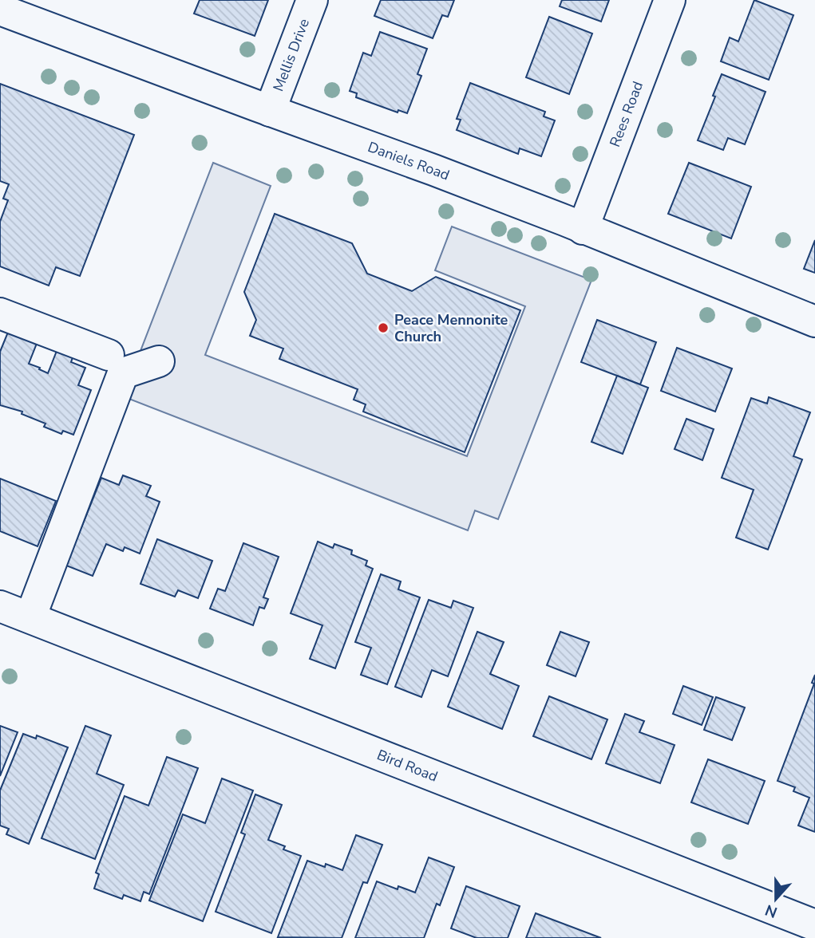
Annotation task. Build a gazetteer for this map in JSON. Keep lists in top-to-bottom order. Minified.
{"streets":{"street":["Mellis Drive","Rees Road","Daniels Road","Bird Road"]},"crossings":[["Mellis Drive","Daniels Road"],["Rees Road","Daniels Road"]],"places":["Peace Mennonite Church"],"north":"bottom"}
